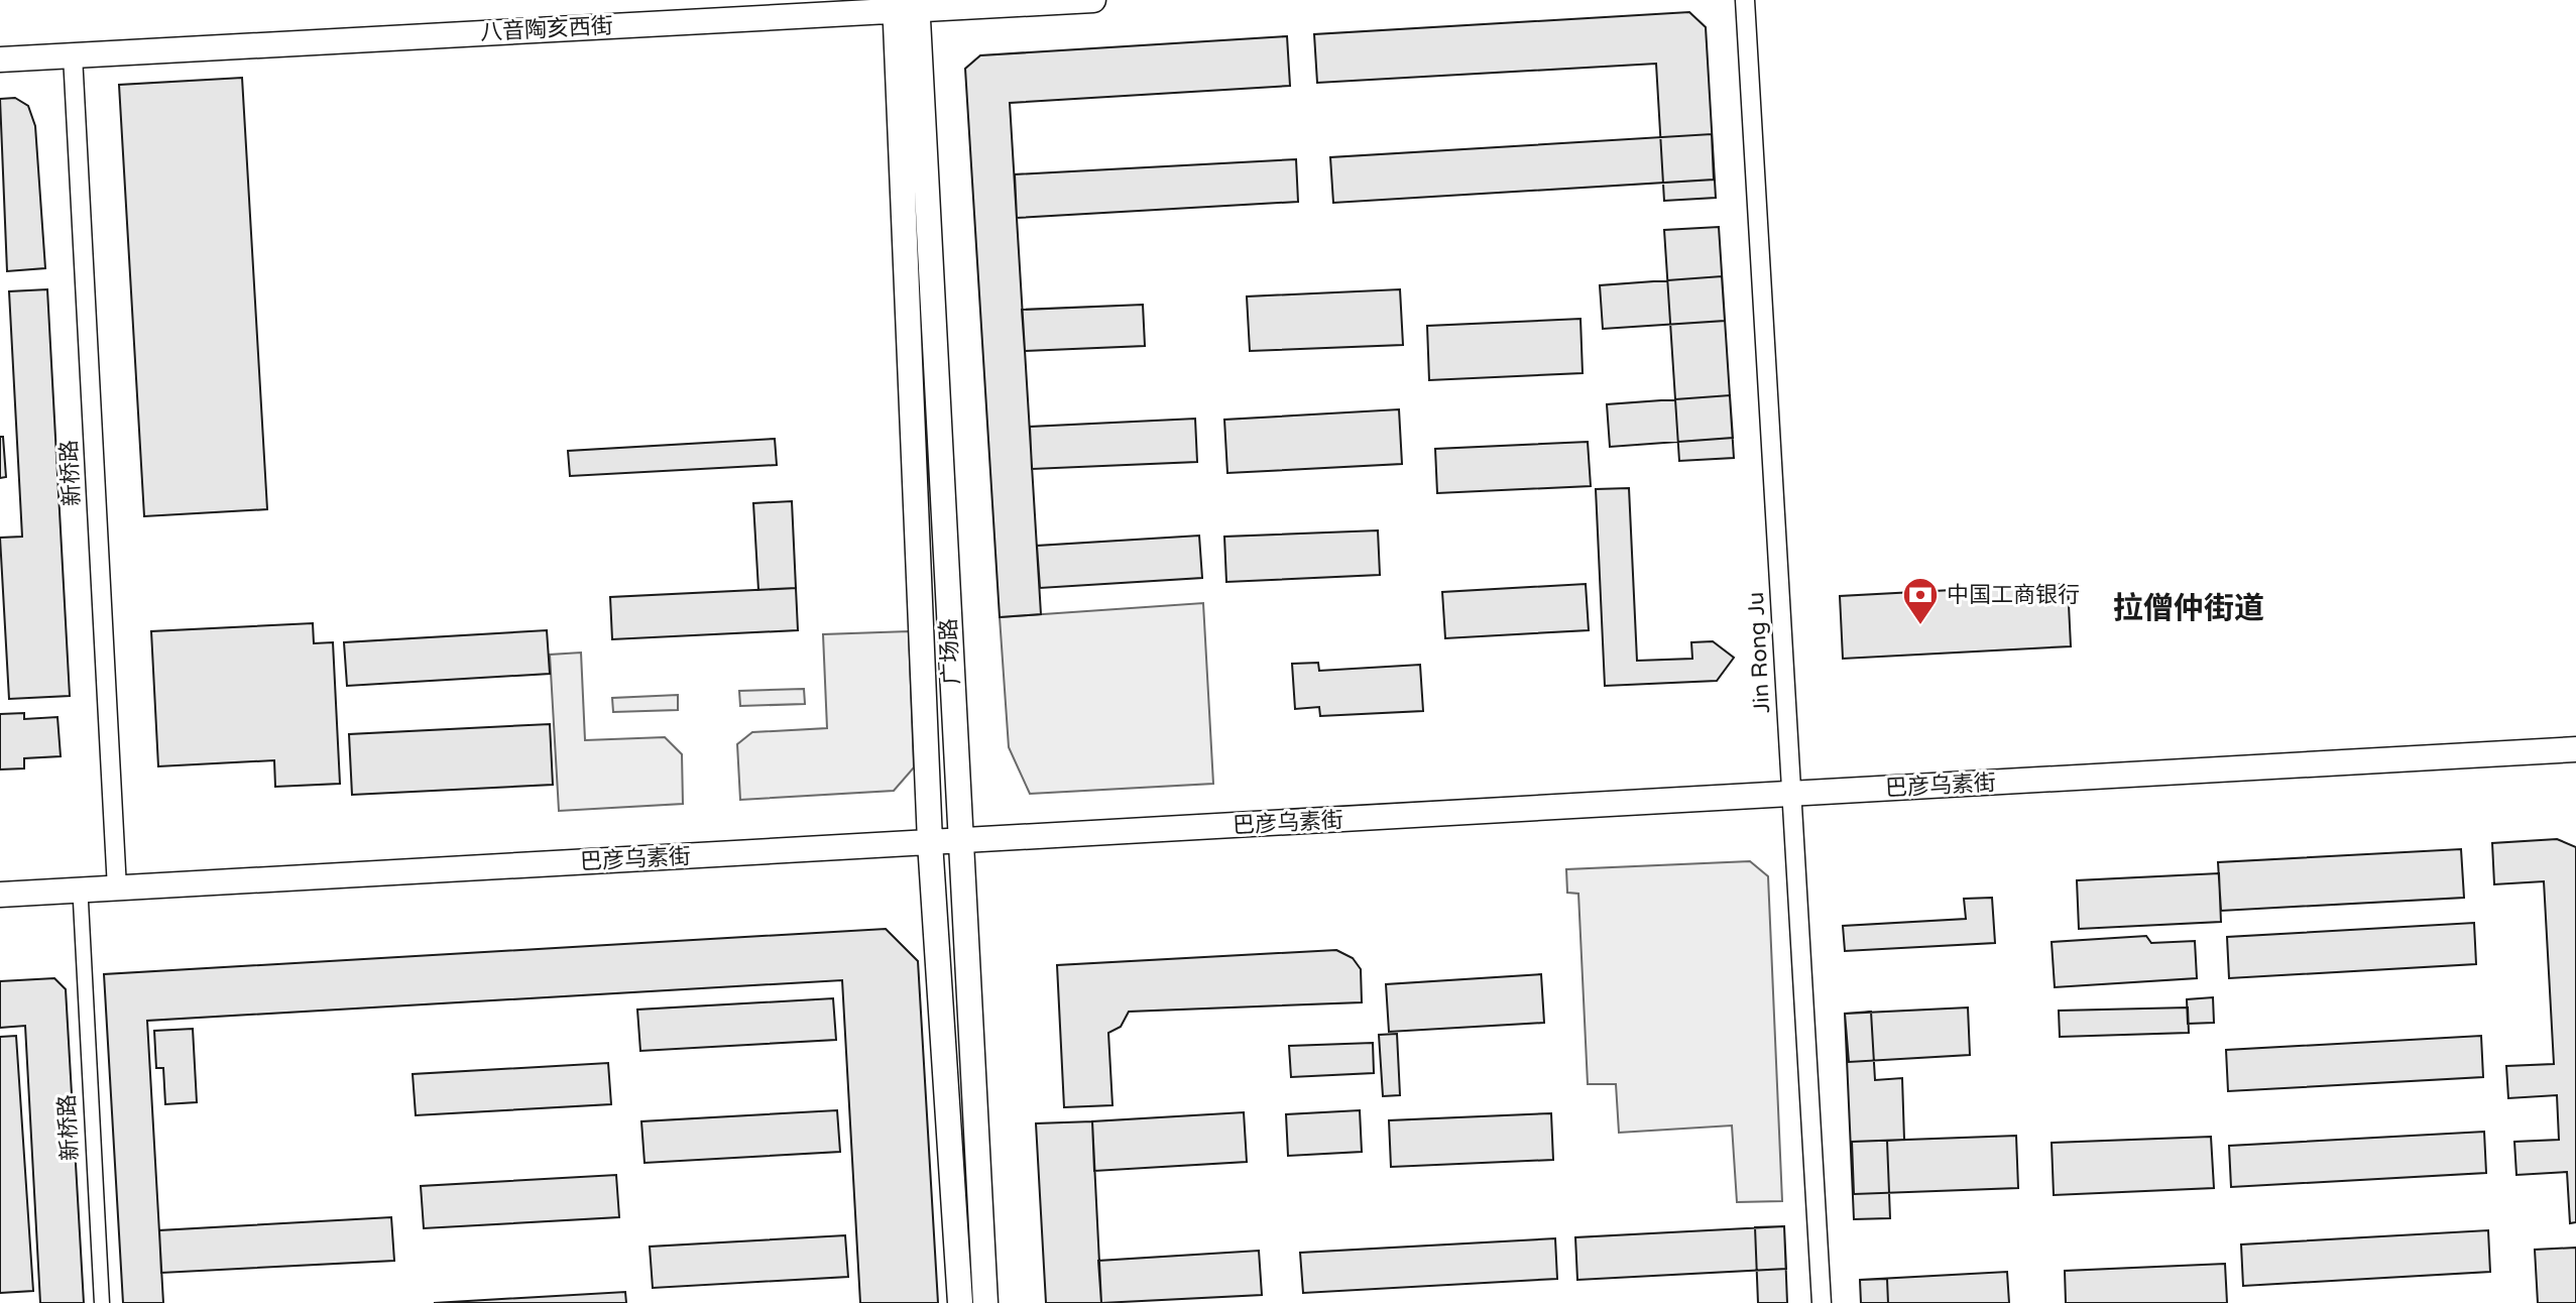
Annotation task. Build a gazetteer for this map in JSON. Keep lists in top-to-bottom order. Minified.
{"streets":{"street":["八音陶亥西街","新桥路","广场路","Jin Rong Ju","巴彦乌素街"]},"crossings":[["八音陶亥西街","新桥路"],["八音陶亥西街","广场路"],["新桥路","巴彦乌素街"],["广场路","巴彦乌素街"],["Jin Rong Ju","巴彦乌素街"]],"districts":["拉僧仲街道"],"places":{"bank":["中国工商银行"]}}
